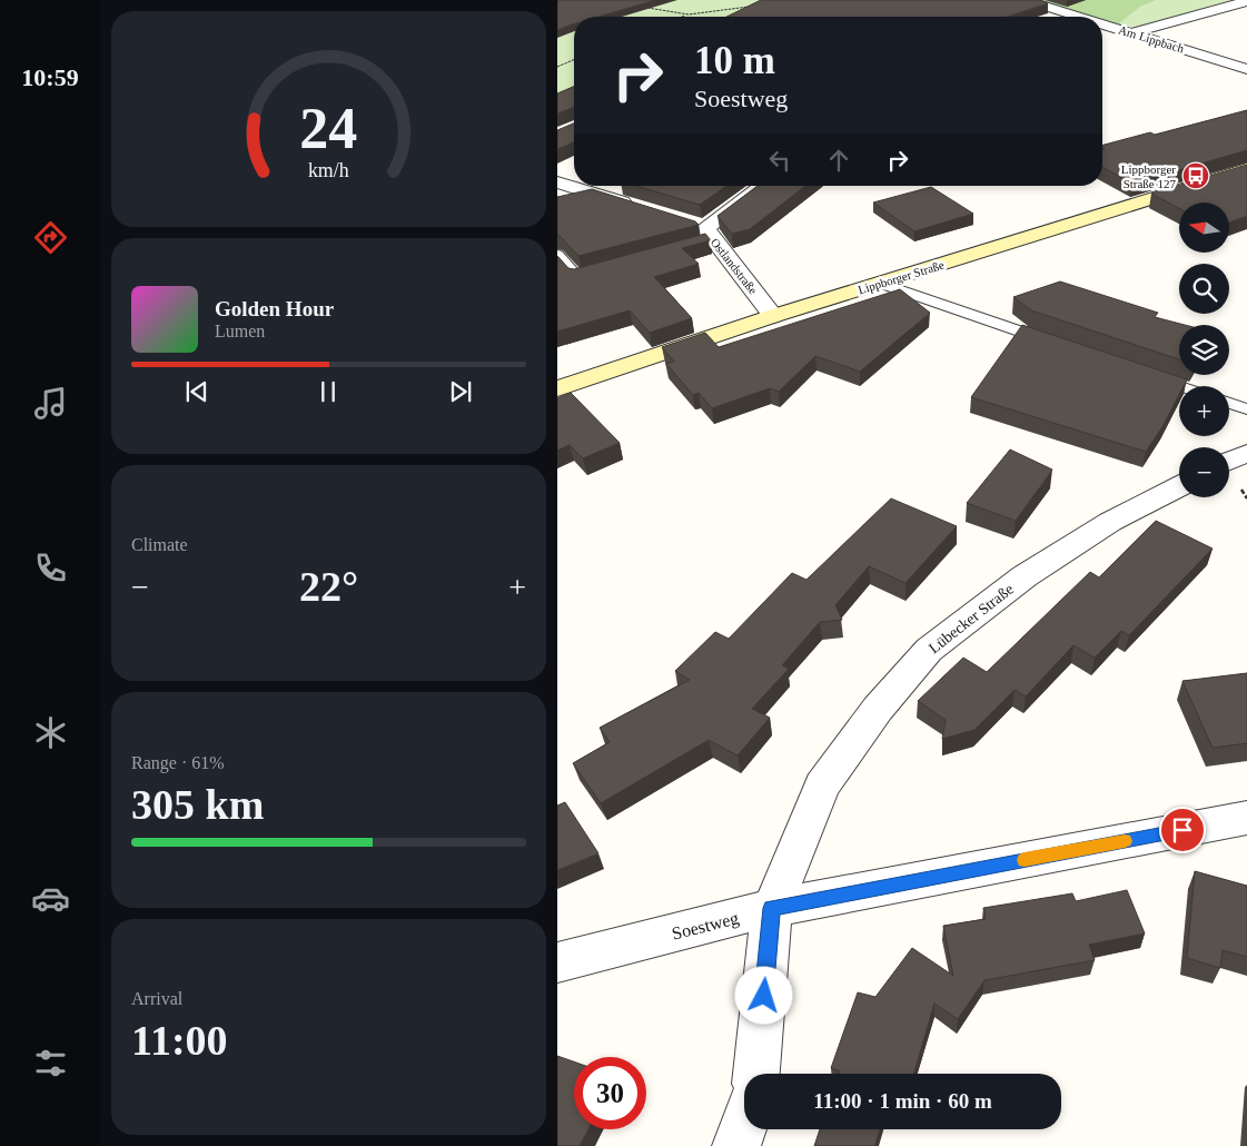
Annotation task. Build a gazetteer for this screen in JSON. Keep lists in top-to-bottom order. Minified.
{"streets":{"main road":["Lippborger Straße"],"street":["Am Lippbach","Ostlandstraße","Lübecker Straße","Soestweg"]},"crossings":[["Ostlandstraße","Lippborger Straße"],["Lübecker Straße","Soestweg"]],"places":{"bus stop":["Lippborger Straße 127"]},"north":"left","page":{"tabs":"10:59","turn":["10 m","Soestweg"],"map_buttons":["+","−"],"song":["Golden Hour","Lumen"],"tile":["Climate",["Range · 61%","305 km"],["Arrival","11:00"]],"heat":["−","22°","+"],"limit":"30","trip":"11:00 · 1 min · 60 m","gauge":["24","km/h"]}}
